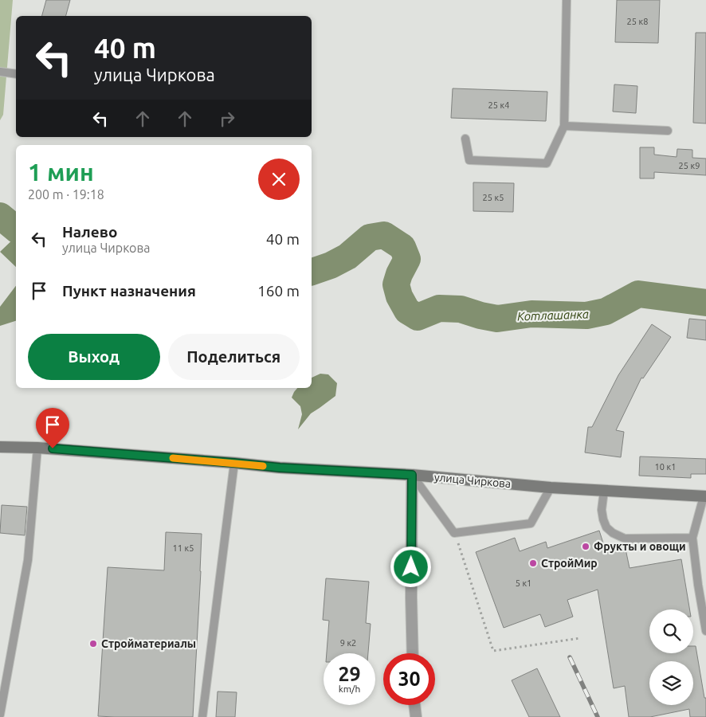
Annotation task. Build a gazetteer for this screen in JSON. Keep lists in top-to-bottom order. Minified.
{"streets":{"main road":["улица Чиркова"]},"water":["Котлашанка"],"places":["Фрукты и овощи","СтройМир","Стройматериалы"],"house_numbers":["25 к8","25 к4","25 к9","25 к5","10 к1","11 к5","5 к1","9 к2"],"page":{"turn":["40 m","улица Чиркова"],"heading":["1 мин","200 m · 19:18"],"list":[{"name":"Налево","note":"улица Чиркова","value":"40 m"},{"name":"Пункт назначения","value":"160 m"}],"buttons":["Выход","Поделиться"],"speed":"29 km/h","limit":"30"}}
